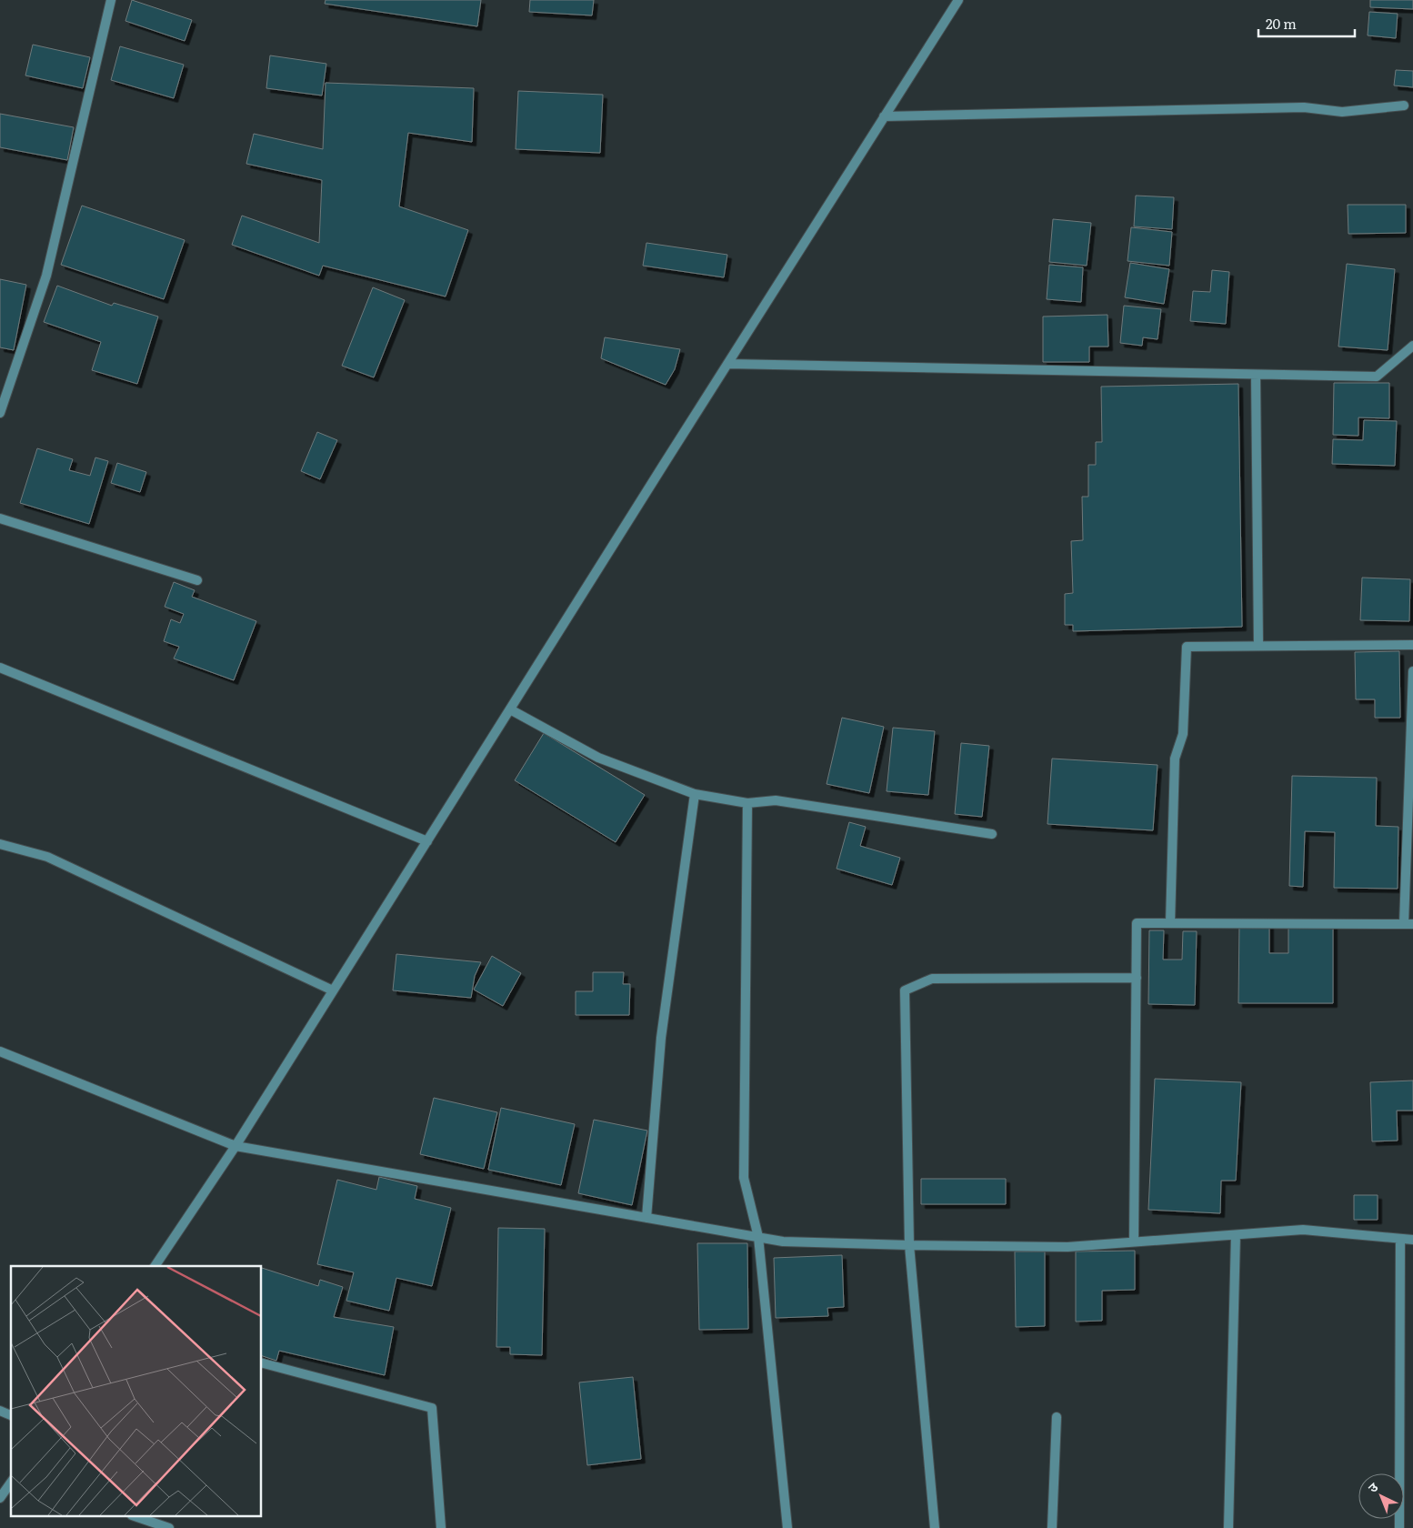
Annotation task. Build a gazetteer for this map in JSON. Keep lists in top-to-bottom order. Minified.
{"scale_bar":"20 m","north":"top left"}
